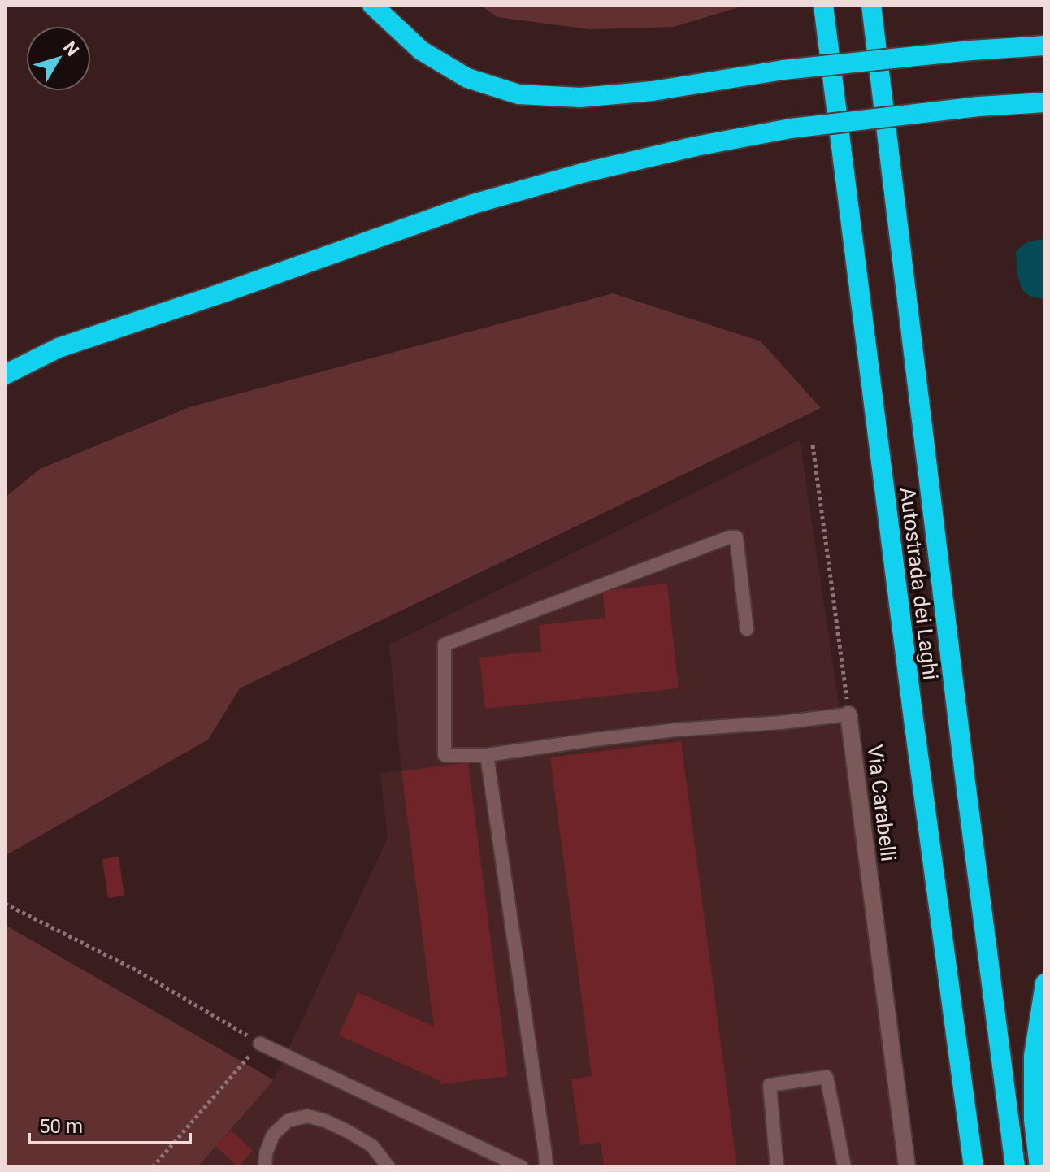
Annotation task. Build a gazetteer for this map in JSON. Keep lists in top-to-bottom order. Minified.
{"streets":{"highway":["Autostrada dei Laghi"],"street":["Via Carabelli"]},"scale_bar":"50 m","north":"top right"}
